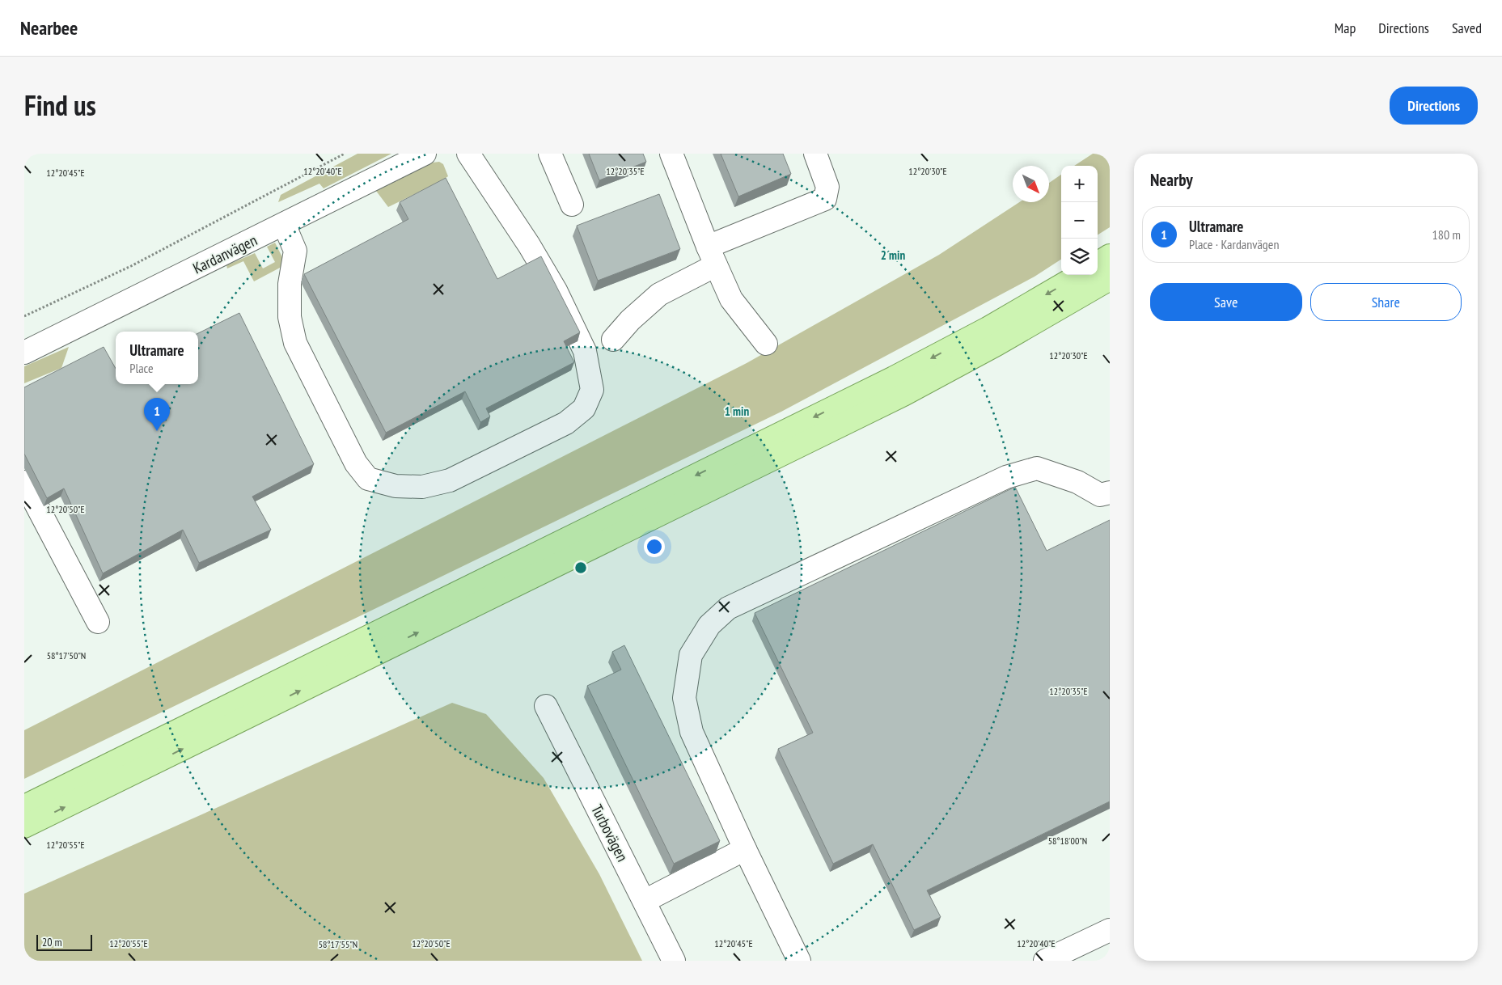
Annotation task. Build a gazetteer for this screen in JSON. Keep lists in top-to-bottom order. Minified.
{"streets":{"street":["Kardanvägen","Turbovägen"]},"scale_bar":"20 m","north":"bottom right","page":{"header":"Nearbee","nav":["Map","Directions","Saved"],"title":"Find us","buttons":["Directions",["Save","Share"]],"heading":"Nearby","map_buttons":["+","−"],"list":[{"mark":"1","name":"Ultramare","note":"Place · Kardanvägen","value":"180 m"}],"popup":["Ultramare","Place"],"pins":"1","scale":"20 m"},"coordinates":["12°20'40\"E","12°20'35\"E","12°20'30\"E","12°20'45\"E","12°20'50\"E","58°17'50\"N","58°18'00\"N","12°20'55\"E","58°17'55\"N"],"rings":["2 min","1 min"]}
